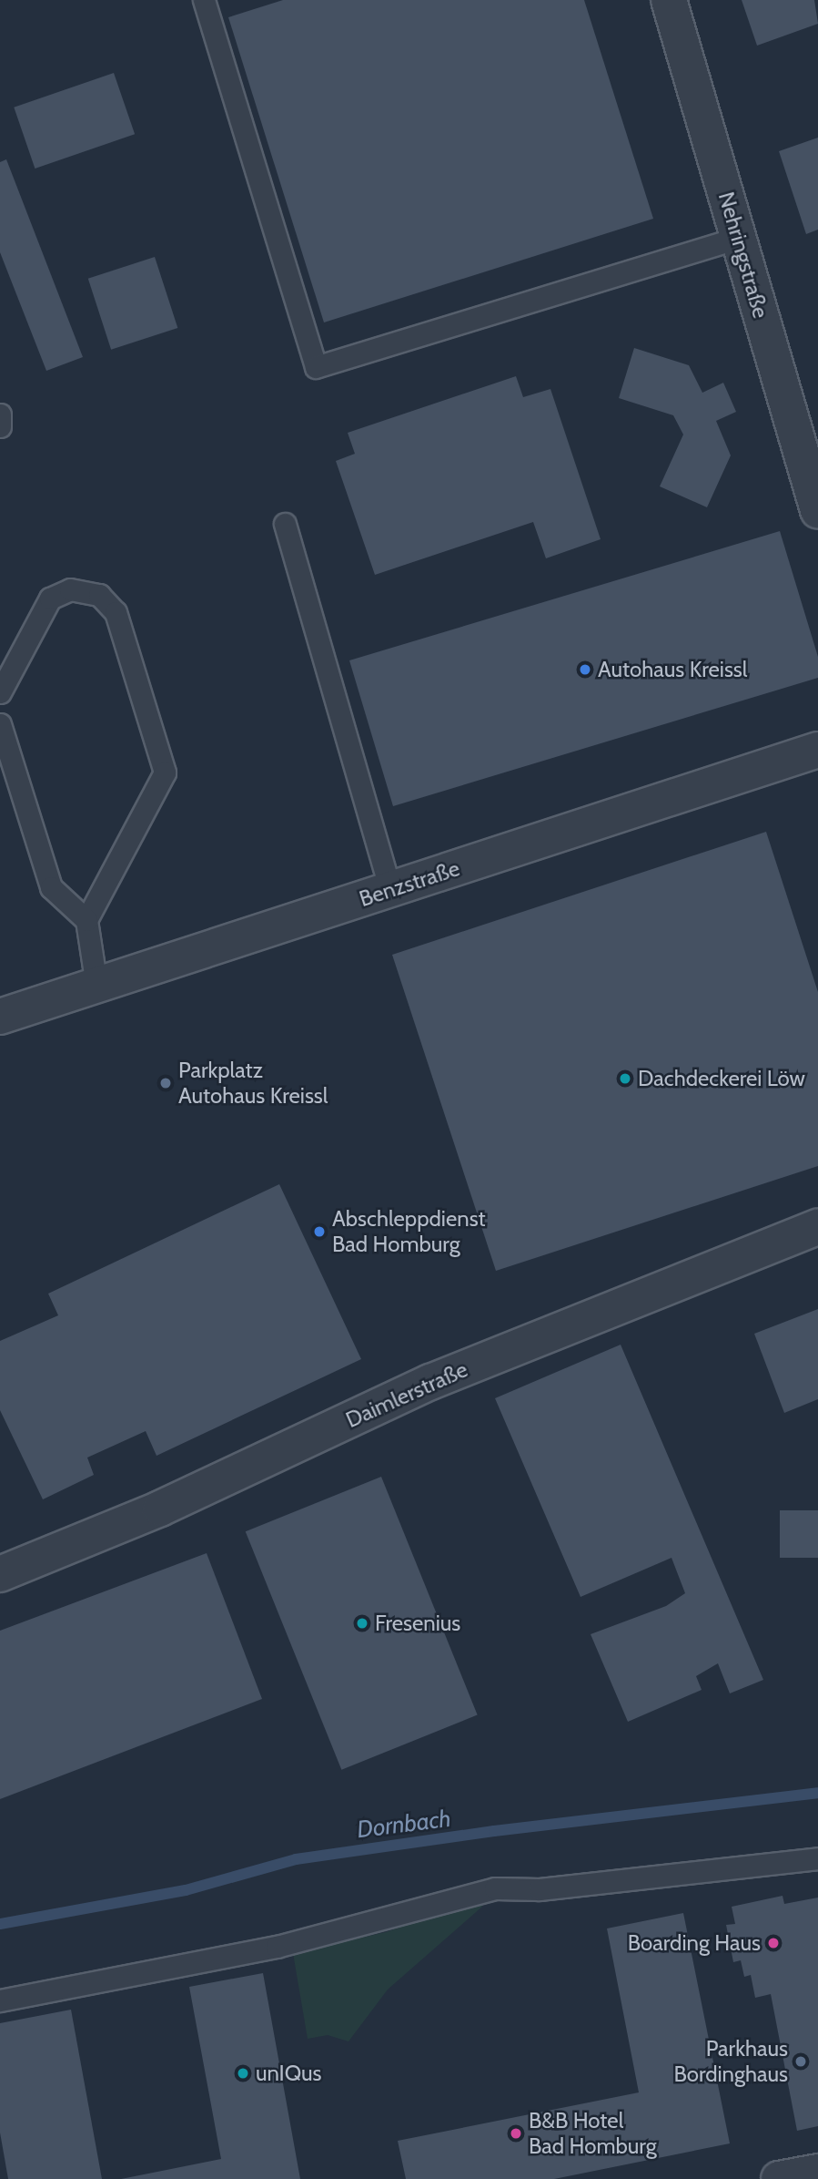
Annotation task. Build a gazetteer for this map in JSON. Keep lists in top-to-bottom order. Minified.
{"streets":{"street":["Nehringstraße","Benzstraße","Daimlerstraße"]},"water":["Dornbach"],"places":["Autohaus Kreissl","Dachdeckerei Löw","Parkplatz Autohaus Kreissl","Abschleppdienst Bad Homburg","Fresenius","Boarding Haus","Parkhaus Bordinghaus","unIQus","B&B Hotel Bad Homburg"]}
